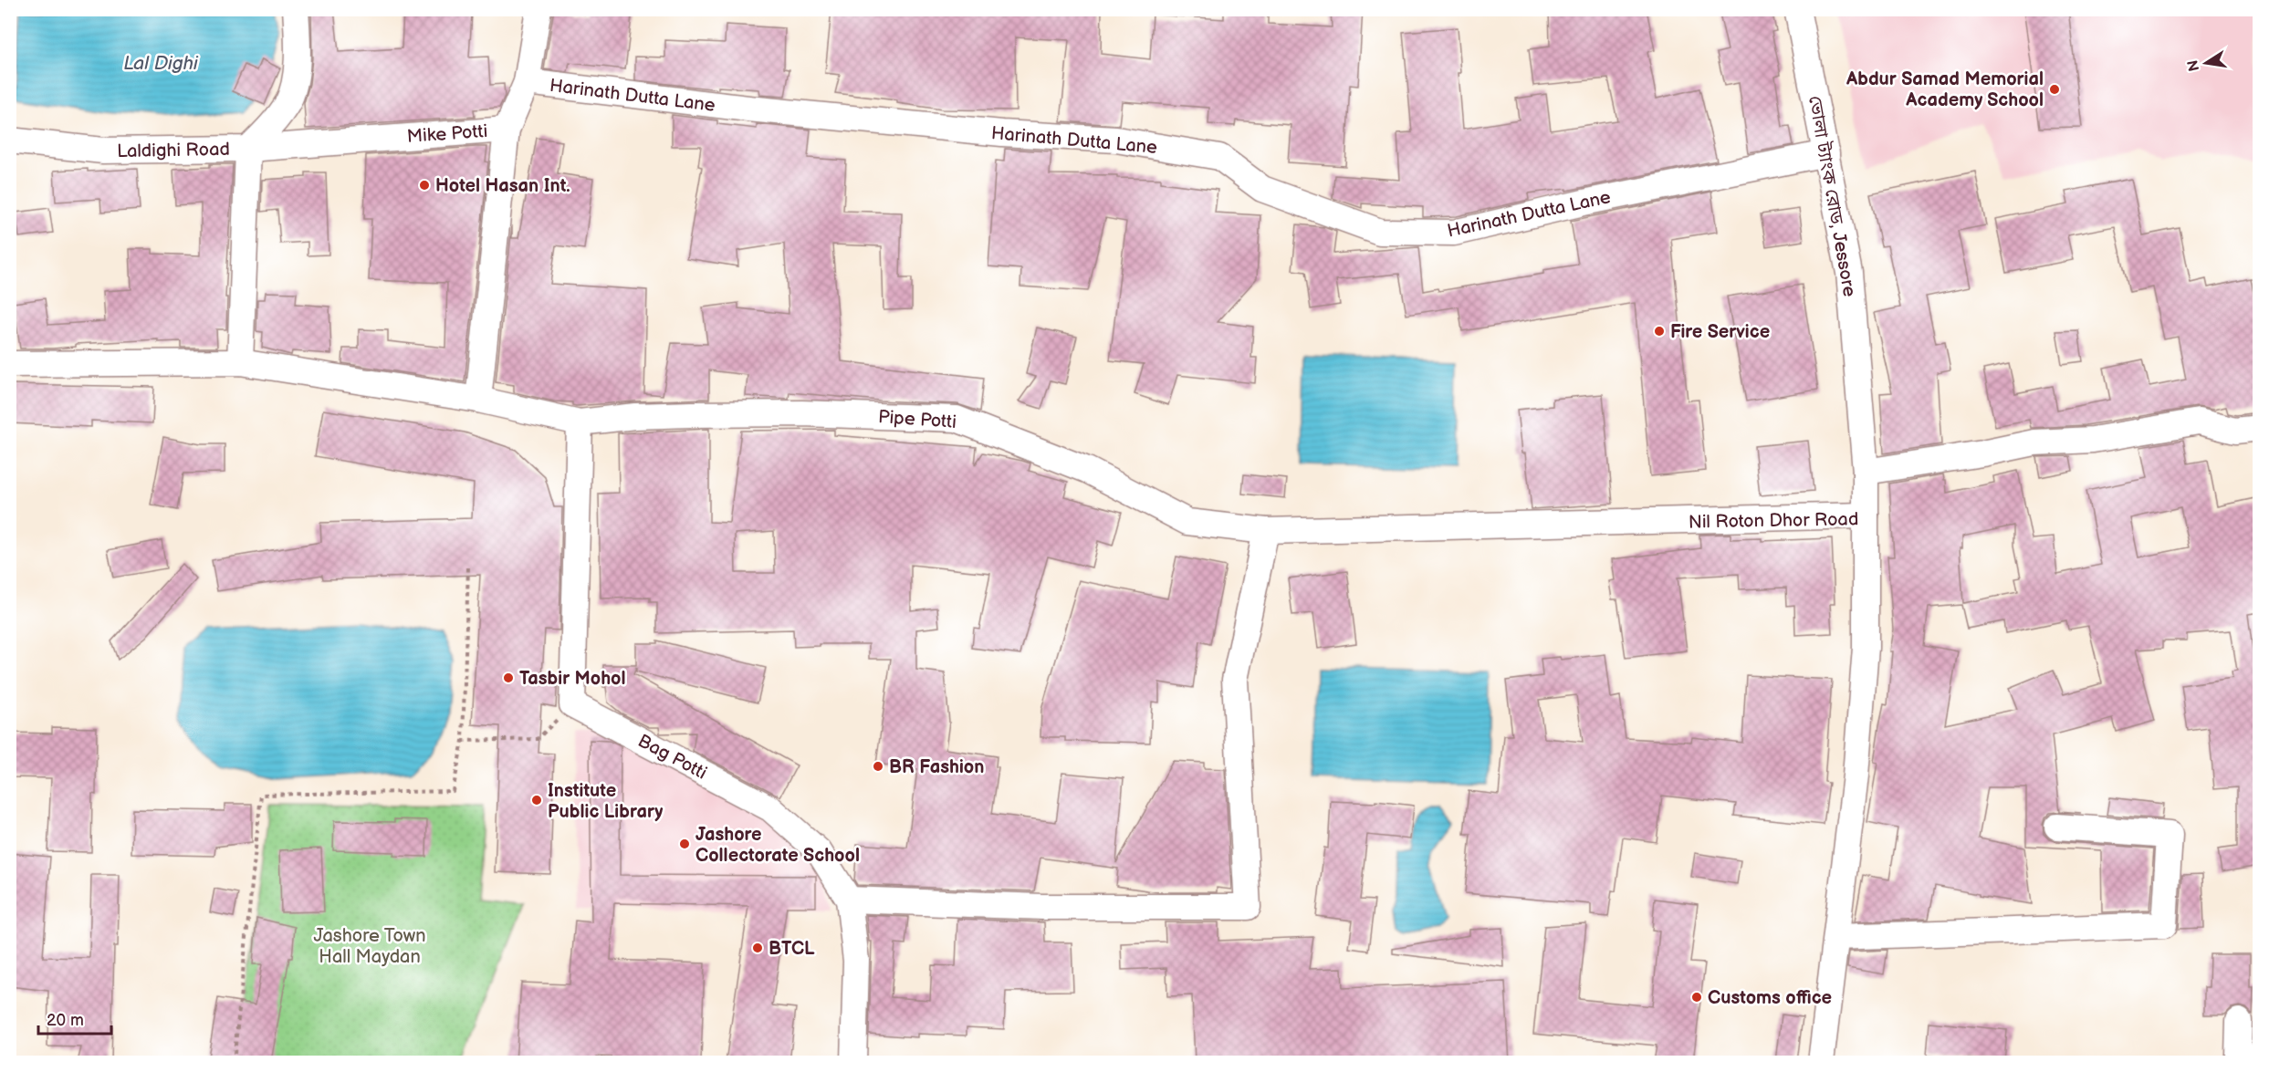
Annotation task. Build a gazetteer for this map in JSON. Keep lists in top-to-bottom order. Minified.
{"streets":{"street":["Harinath Dutta Lane","Mike Potti","Laldighi Road","ভোলা ট্যাংক রোড, Jessore","Pipe Potti","Nil Roton Dhor Road","Bag Potti"]},"crossings":[["Harinath Dutta Lane","ভোলা ট্যাংক রোড, Jessore"],["Mike Potti","Laldighi Road"],["Mike Potti","Pipe Potti"],["ভোলা ট্যাংক রোড, Jessore","Nil Roton Dhor Road"],["Pipe Potti","Nil Roton Dhor Road"]],"water":["Lal Dighi"],"parks":["Jashore Town Hall Maydan"],"places":["Abdur Samad Memorial Academy School","Hotel Hasan Int.","Fire Service","Tasbir Mohol","BR Fashion","Institute Public Library","Jashore Collectorate School","BTCL","Customs office"],"scale_bar":"20 m","north":"left"}
